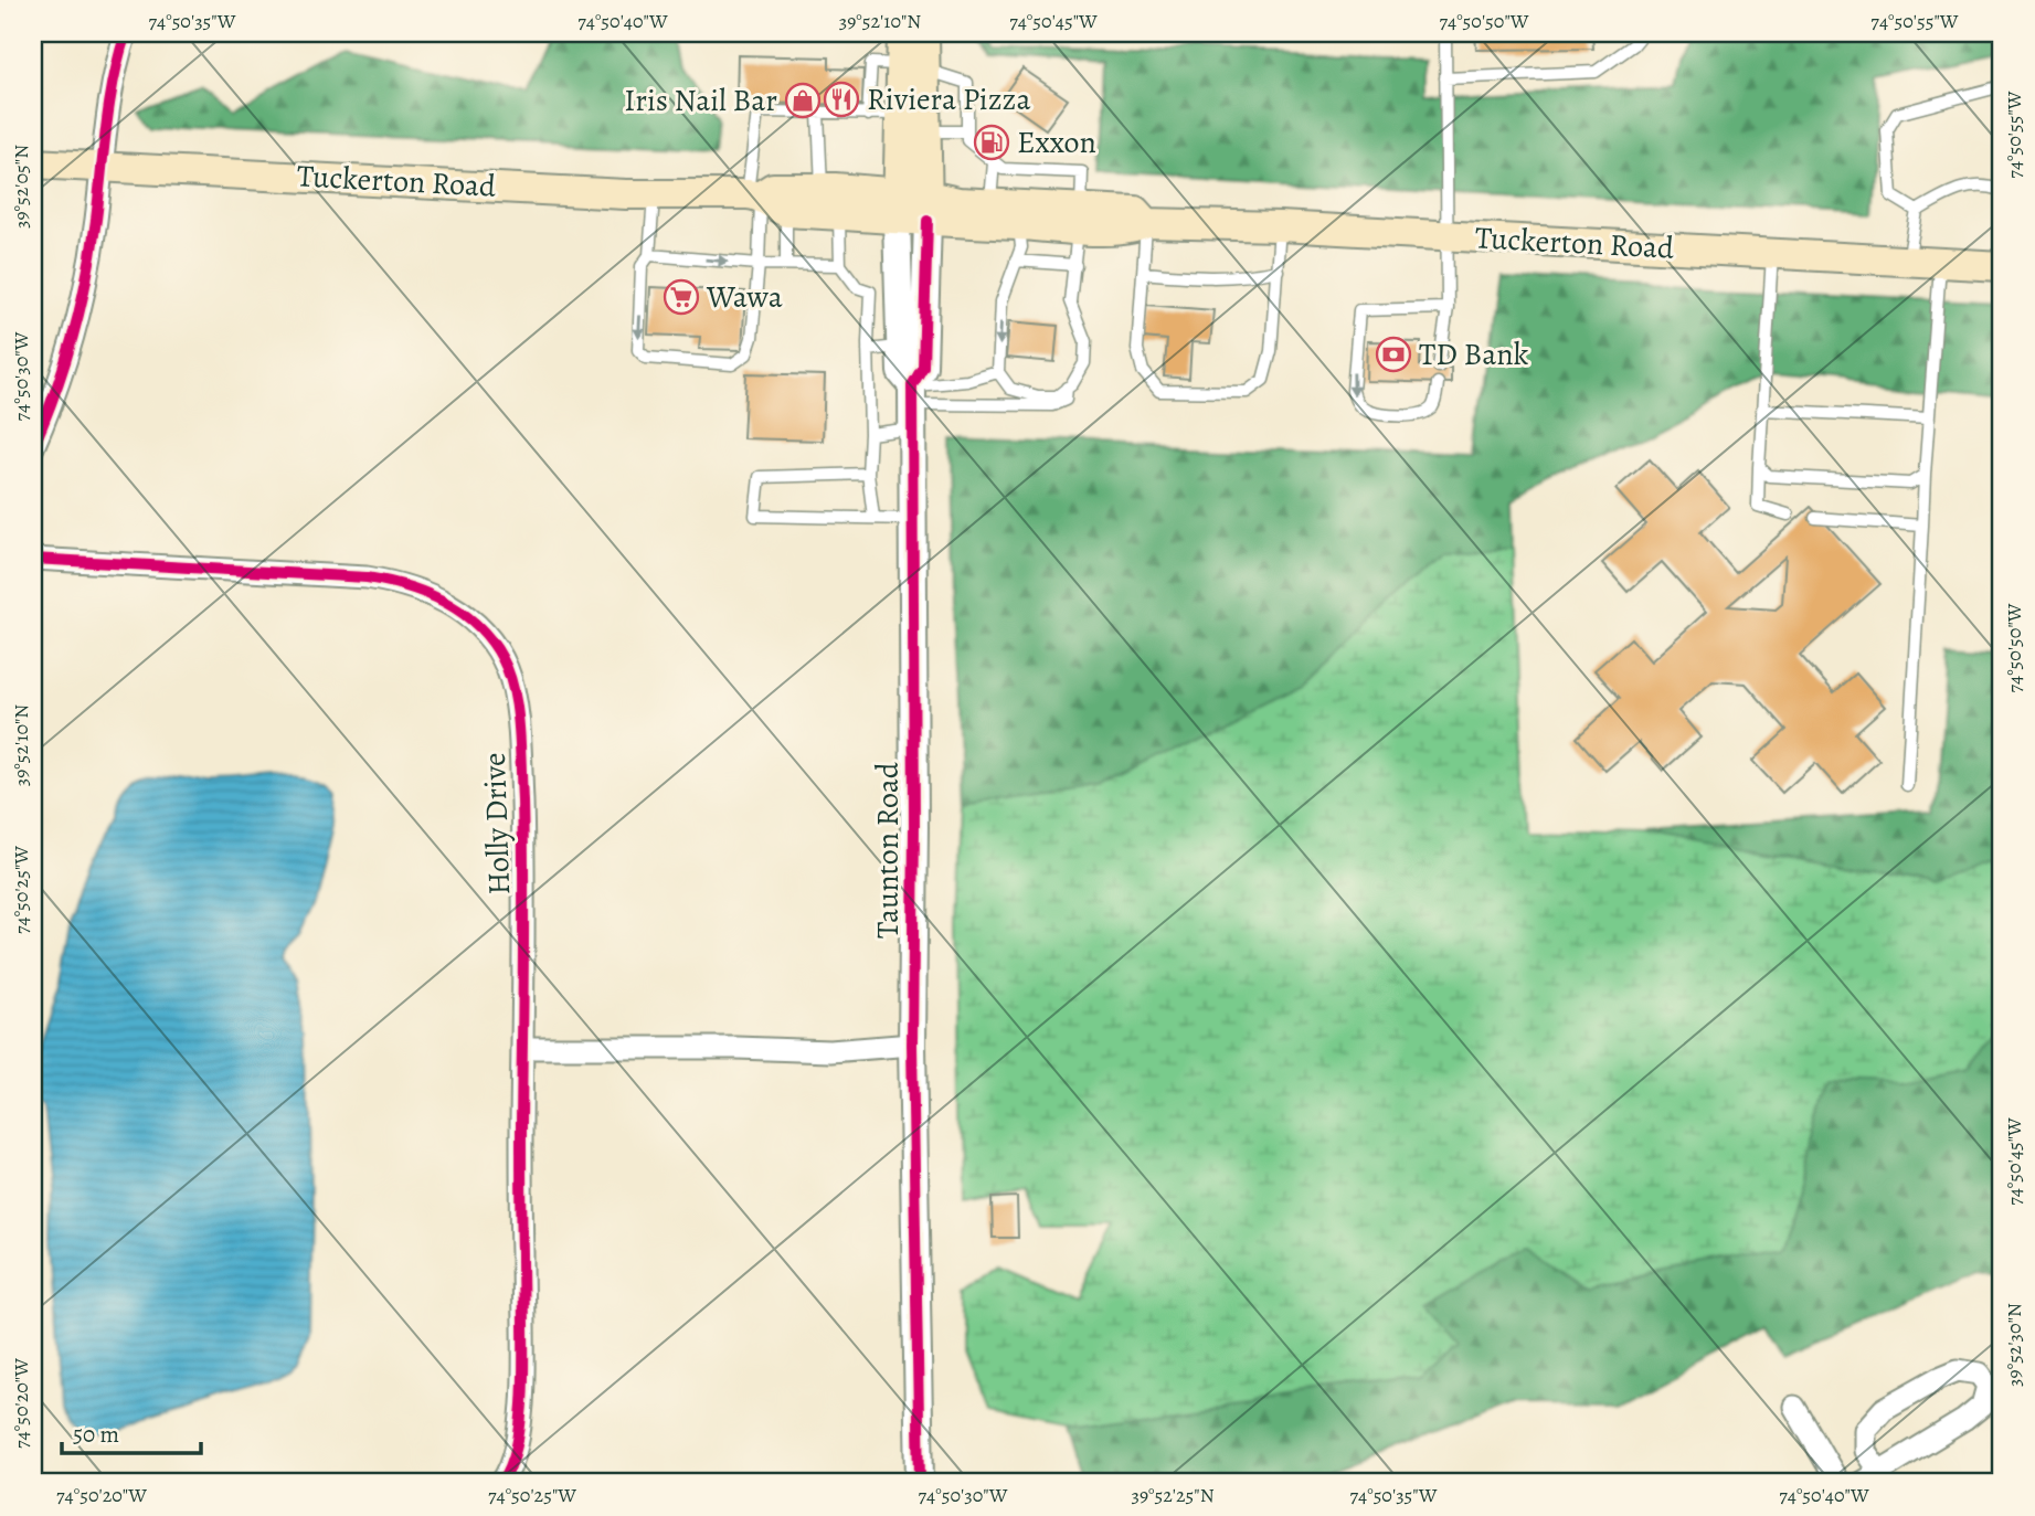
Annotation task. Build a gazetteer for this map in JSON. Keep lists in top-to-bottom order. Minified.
{"streets":{"main road":["Tuckerton Road"],"street":["Holly Drive","Taunton Road"]},"crossings":[["Tuckerton Road","Taunton Road"]],"places":{"restaurant":["Riviera Pizza"],"shop":["Iris Nail Bar"],"fuel station":["Exxon"],"supermarket":["Wawa"],"bank":["TD Bank"]},"scale_bar":"50 m","coordinates":["74°50'35\"W","74°50'40\"W","39°52'10\"N","74°50'45\"W","74°50'50\"W","74°50'55\"W","39°52'05\"N","74°50'30\"W","74°50'25\"W","39°52'30\"N","74°50'20\"W","39°52'25\"N"]}
